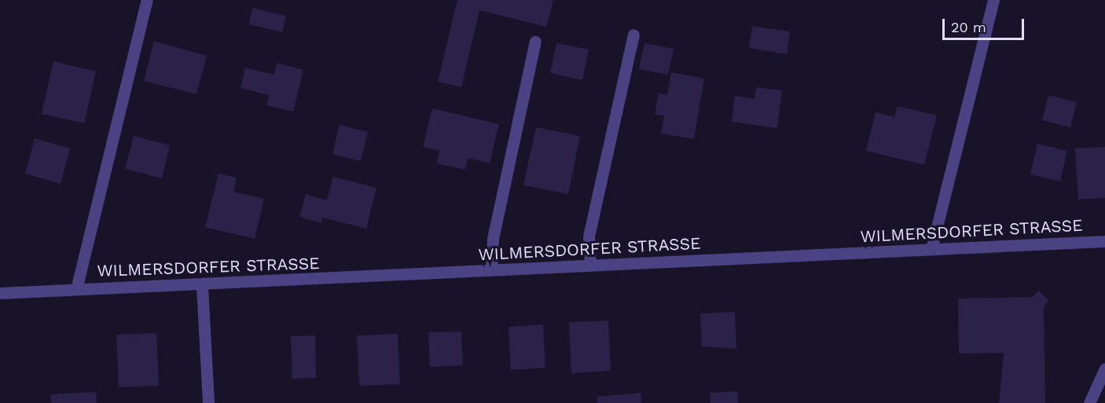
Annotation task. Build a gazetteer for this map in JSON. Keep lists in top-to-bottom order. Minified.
{"streets":{"street":["WILMERSDORFER STRASSE"]},"scale_bar":"20 m"}
